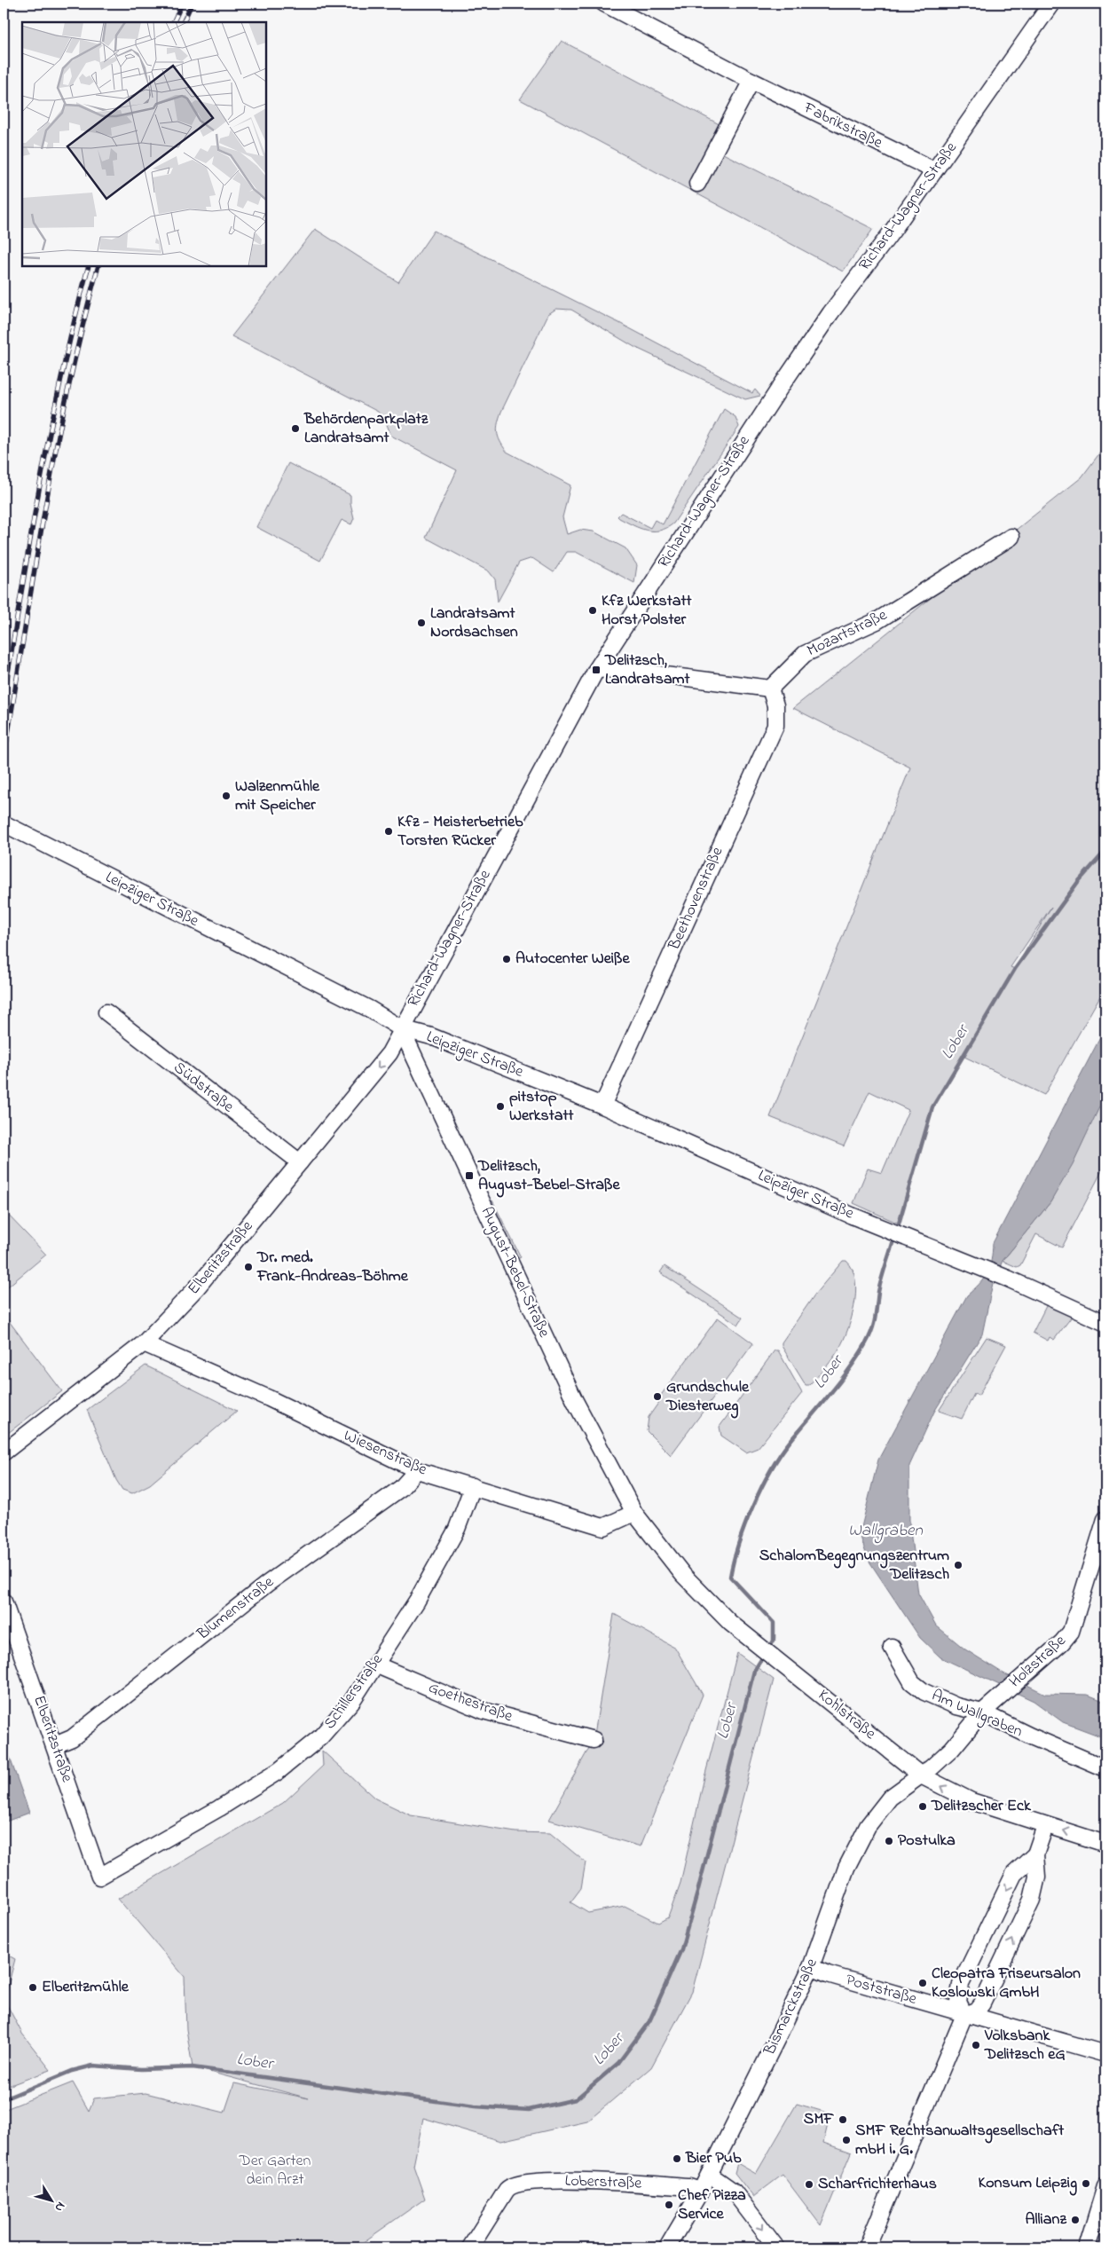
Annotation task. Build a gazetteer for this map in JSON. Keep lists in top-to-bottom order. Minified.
{"streets":{"street":["Fabrikstraße","Richard-Wagner-Straße","Mozartstraße","Beethovenstraße","Leipziger Straße","Südstraße","Elberitzstraße","August-Bebel-Straße","Wiesenstraße","Blumenstraße","Holzstraße","Schillerstraße","Goethestraße","Am Wallgraben","Kohlstraße","Poststraße","Bismarckstraße","Loberstraße"]},"crossings":[["Fabrikstraße","Richard-Wagner-Straße"],["Richard-Wagner-Straße","Leipziger Straße"],["Richard-Wagner-Straße","Elberitzstraße"],["Richard-Wagner-Straße","August-Bebel-Straße"],["Mozartstraße","Beethovenstraße"],["Beethovenstraße","Leipziger Straße"],["Leipziger Straße","Elberitzstraße"],["Leipziger Straße","August-Bebel-Straße"],["Südstraße","Elberitzstraße"],["Elberitzstraße","August-Bebel-Straße"],["Elberitzstraße","Wiesenstraße"],["Elberitzstraße","Blumenstraße"],["Elberitzstraße","Schillerstraße"],["August-Bebel-Straße","Wiesenstraße"],["August-Bebel-Straße","Kohlstraße"],["Wiesenstraße","Blumenstraße"],["Wiesenstraße","Schillerstraße"],["Wiesenstraße","Kohlstraße"],["Holzstraße","Am Wallgraben"],["Holzstraße","Kohlstraße"],["Holzstraße","Bismarckstraße"],["Schillerstraße","Goethestraße"],["Kohlstraße","Bismarckstraße"],["Poststraße","Bismarckstraße"],["Bismarckstraße","Loberstraße"]],"water":["Lober","Wallgraben"],"parks":["Der Garten dein Arzt"],"places":{"other":["Behördenparkplatz Landratsamt","Kfz Werkstatt Horst Polster","Landratsamt Nordsachsen","Walzenmühle mit Speicher","Kfz - Meisterbetrieb Torsten Rücker","Autocenter Weiße","pitstop Werkstatt","Dr. med. Frank-Andreas-Böhme","Grundschule Diesterweg","SchalomBegegnungszentrum Delitzsch","Delitzscher Eck","Postulka","Cleopatra Friseursalon Koslowski GmbH","Elberitzmühle","Volksbank Delitzsch eG","SMF","SMF Rechtsanwaltsgesellschaft mbH i. G.","Bier Pub","Konsum Leipzig","Scharfrichterhaus","Chef Pizza Service","Allianz"],"transit":["Delitzsch, Landratsamt","Delitzsch, August-Bebel-Straße"]},"north":"bottom right"}
